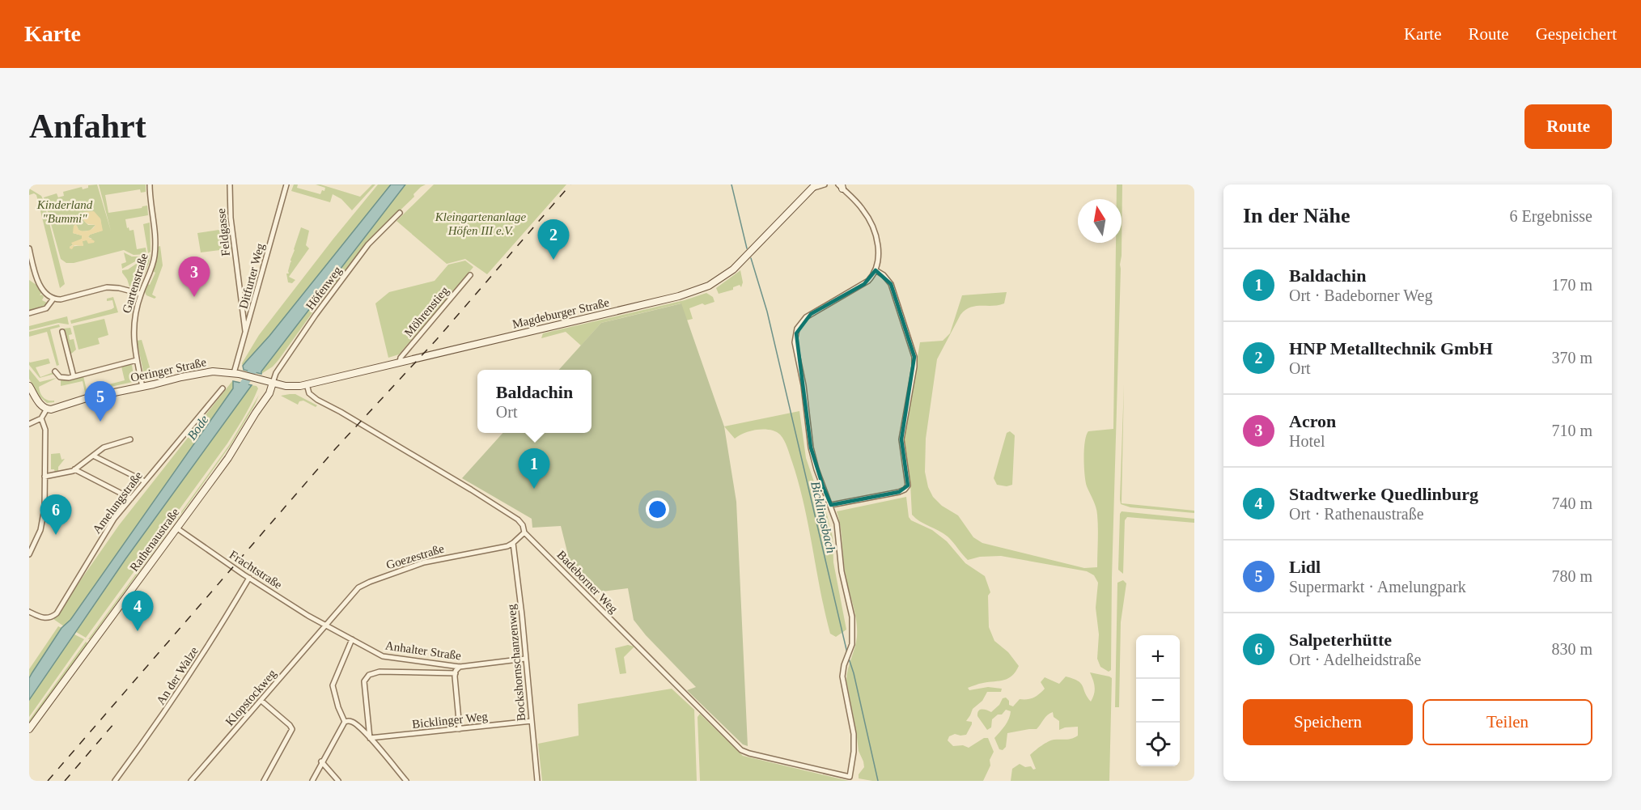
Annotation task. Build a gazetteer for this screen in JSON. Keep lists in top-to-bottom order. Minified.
{"streets":{"main road":["Magdeburger Straße","Oeringer Straße","Rathenaustraße"],"street":["Feldgasse","Ditfurter Weg","Gartenstraße","Höfenweg","Möhrenstieg","Amelungstraße","Goezestraße","Frachtstraße","Badeborner Weg","Anhalter Straße","Bockshornschanzenweg","An der Walze","Klopstockweg","Bicklinger Weg"]},"crossings":[["Feldgasse","Ditfurter Weg"],["Ditfurter Weg","Oeringer Straße"],["Gartenstraße","Oeringer Straße"],["Höfenweg","Magdeburger Straße"],["Höfenweg","Rathenaustraße"],["Möhrenstieg","Magdeburger Straße"],["Magdeburger Straße","Oeringer Straße"],["Magdeburger Straße","Rathenaustraße"],["Magdeburger Straße","Badeborner Weg"],["Rathenaustraße","Frachtstraße"],["Goezestraße","Frachtstraße"],["Goezestraße","Badeborner Weg"],["Goezestraße","Anhalter Straße"],["Goezestraße","Bockshornschanzenweg"],["Goezestraße","Klopstockweg"],["Frachtstraße","Anhalter Straße"],["Frachtstraße","An der Walze"],["Frachtstraße","Klopstockweg"],["Anhalter Straße","Bockshornschanzenweg"],["Anhalter Straße","Klopstockweg"],["Bockshornschanzenweg","Bicklinger Weg"]],"water":["Bode","Bicklingsbach"],"parks":["Kinderland \"Bummi\"","Kleingartenanlage Höfen III e.V."],"north":"top","page":{"header":"Karte","nav":["Karte","Route","Gespeichert"],"buttons":["Route",["Speichern","Teilen"]],"title":"Anfahrt","heading":["In der Nähe","6 Ergebnisse"],"pins":["2","3","5","1","6","4"],"list":[{"mark":"1","name":"Baldachin","note":"Ort · Badeborner Weg","value":"170 m"},{"mark":"2","name":"HNP Metalltechnik GmbH","note":"Ort","value":"370 m"},{"mark":"3","name":"Acron","note":"Hotel","value":"710 m"},{"mark":"4","name":"Stadtwerke Quedlinburg","note":"Ort · Rathenaustraße","value":"740 m"},{"mark":"5","name":"Lidl","note":"Supermarkt · Amelungpark","value":"780 m"},{"mark":"6","name":"Salpeterhütte","note":"Ort · Adelheidstraße","value":"830 m"}],"popup":["Baldachin","Ort"],"map_buttons":["+","−"]}}
